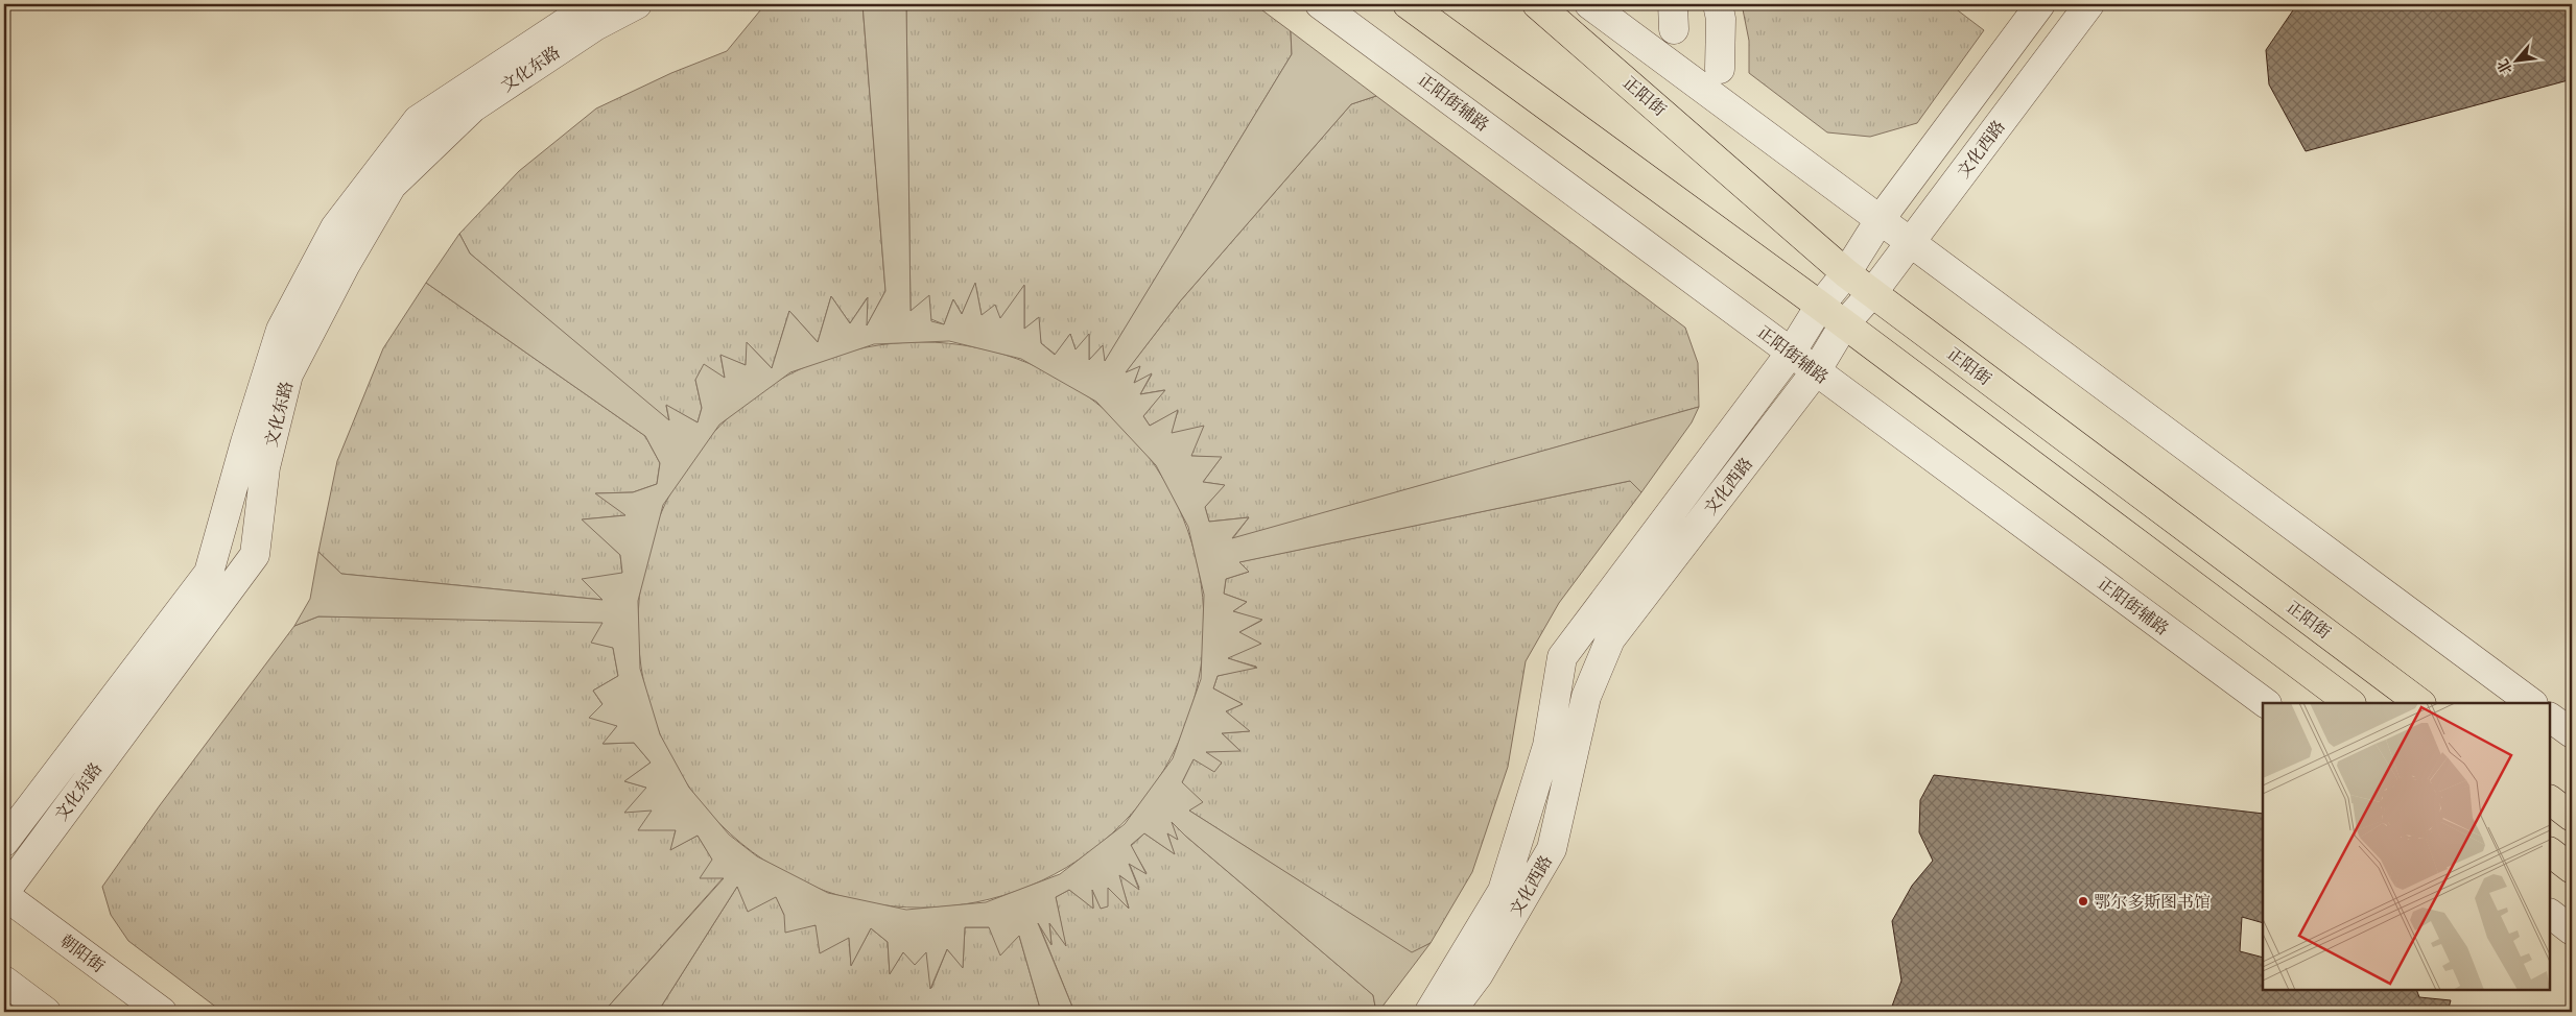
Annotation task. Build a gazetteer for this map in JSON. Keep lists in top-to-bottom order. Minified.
{"streets":{"main road":["正阳街"],"street":["文化东路","正阳街辅路","文化西路","朝阳街"]},"crossings":[["文化东路","朝阳街"],["正阳街","文化西路"],["正阳街辅路","文化西路"]],"places":["鄂尔多斯图书馆"],"north":"bottom left"}
